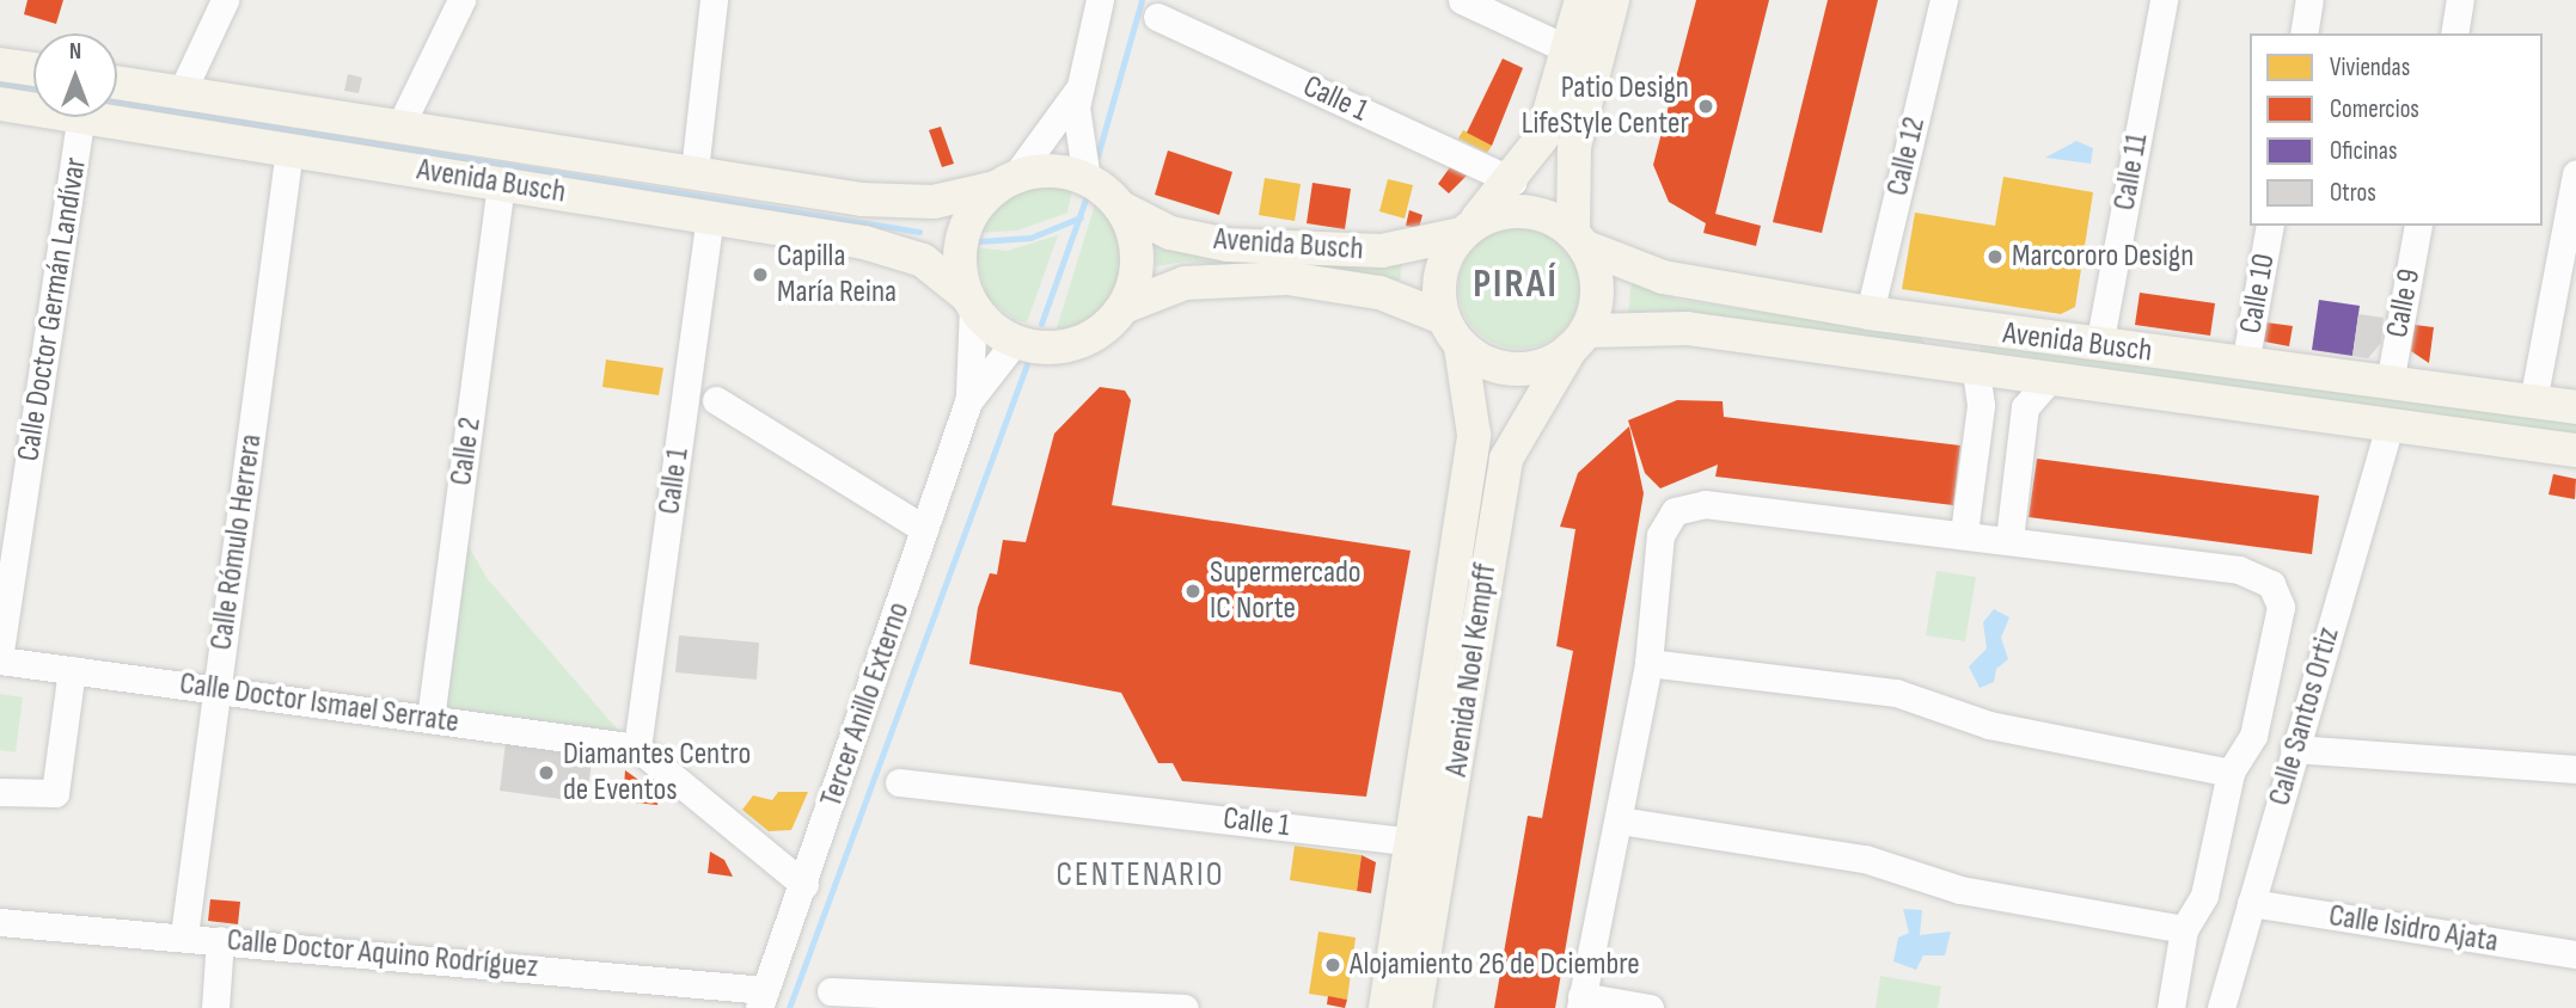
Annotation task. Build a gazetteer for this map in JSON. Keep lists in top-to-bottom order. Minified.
{"streets":{"main road":["Avenida Busch","Avenida Noel Kempff"],"street":["Calle 1","Calle 12","Calle 11","Calle 10","Calle 9","Calle Doctor Germán Landívar","Calle 2","Calle Rómulo Herrera","Calle Doctor Ismael Serrate","Tercer Anillo Externo","Calle Santos Ortiz","Calle Isidro Ajata","Calle Doctor Aquino Rodríguez"]},"crossings":[["Calle 1","Avenida Busch"],["Calle 1","Avenida Noel Kempff"],["Calle 1","Calle Doctor Ismael Serrate"],["Calle 12","Avenida Busch"],["Calle 11","Avenida Busch"],["Avenida Busch","Calle 10"],["Avenida Busch","Calle 9"],["Avenida Busch","Calle Doctor Germán Landívar"],["Avenida Busch","Calle 2"],["Avenida Busch","Calle Rómulo Herrera"],["Avenida Busch","Avenida Noel Kempff"],["Avenida Busch","Tercer Anillo Externo"],["Avenida Busch","Calle Santos Ortiz"],["Calle 2","Calle Doctor Ismael Serrate"],["Calle Rómulo Herrera","Calle Doctor Ismael Serrate"],["Calle Rómulo Herrera","Calle Doctor Aquino Rodríguez"],["Tercer Anillo Externo","Calle Doctor Aquino Rodríguez"],["Calle Santos Ortiz","Calle Isidro Ajata"]],"districts":["PIRAÍ","CENTENARIO"],"places":["Patio Design LifeStyle Center","Marcororo Design","Capilla María Reina","Supermercado IC Norte","Diamantes Centro de Eventos","Alojamiento 26 de Dciembre"],"legend":["Viviendas","Comercios","Oficinas","Otros"],"north":"top"}
